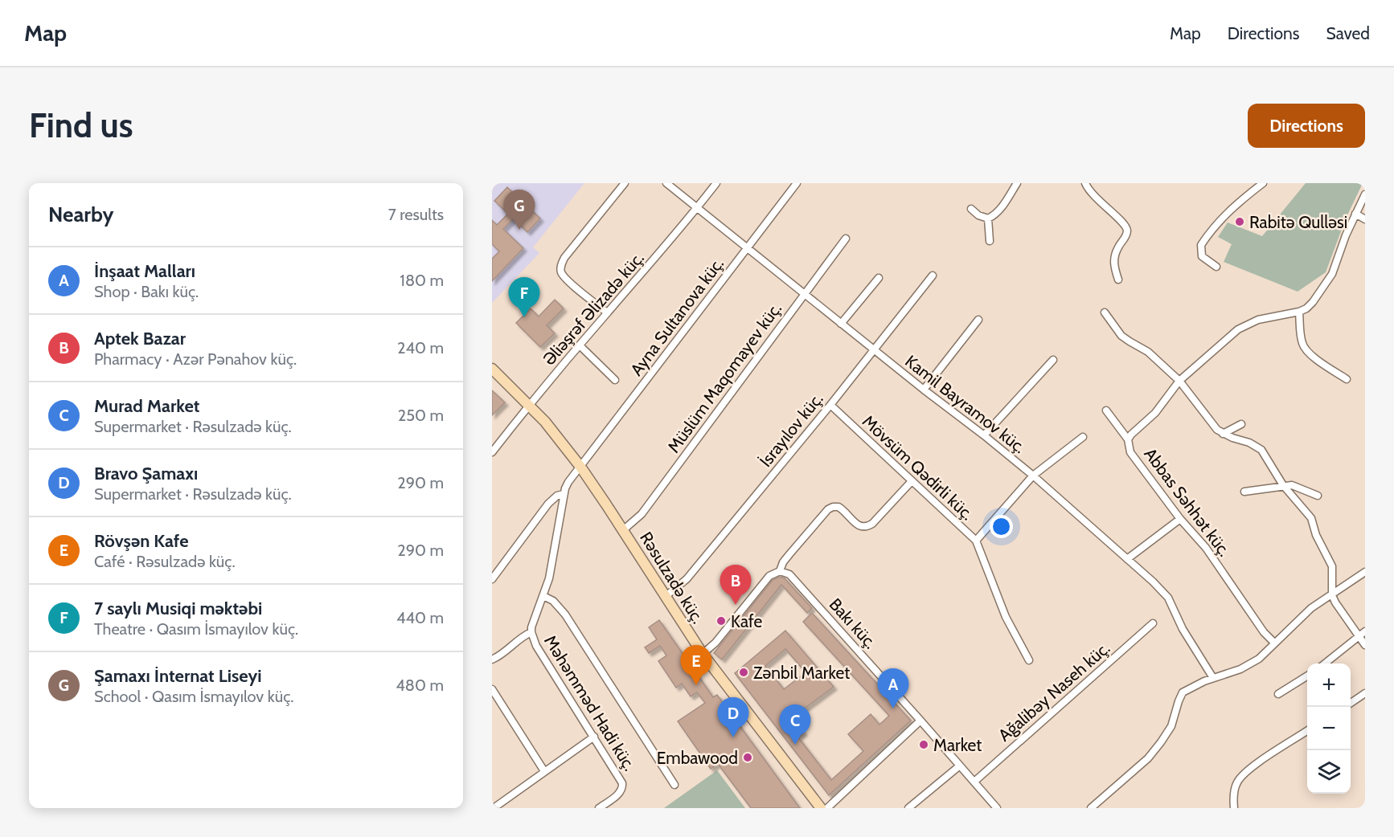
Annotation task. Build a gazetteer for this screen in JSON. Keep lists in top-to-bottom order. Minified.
{"streets":{"street":["Əliəşrəf Əlizadə küç.","Ayna Sultanova küç.","Müslüm Maqomayev küç.","Kamil Bayramov küç.","İsrayılov küç.","Mövsüm Qədirli küç.","Abbas Səhhət küç.","Rəsulzadə küç.","Bakı küç.","Ağalibəy Naseh küç.","Məhəmməd Hadi küç."]},"crossings":[["Əliəşrəf Əlizadə küç.","Kamil Bayramov küç."],["Əliəşrəf Əlizadə küç.","Rəsulzadə küç."],["Ayna Sultanova küç.","Kamil Bayramov küç."],["Ayna Sultanova küç.","Rəsulzadə küç."],["Ayna Sultanova küç.","Məhəmməd Hadi küç."],["Müslüm Maqomayev küç.","Kamil Bayramov küç."],["Müslüm Maqomayev küç.","Rəsulzadə küç."],["Kamil Bayramov küç.","İsrayılov küç."],["İsrayılov küç.","Mövsüm Qədirli küç."],["İsrayılov küç.","Rəsulzadə küç."],["Rəsulzadə küç.","Məhəmməd Hadi küç."],["Bakı küç.","Ağalibəy Naseh küç."]],"places":["Rabitə Qulləsi","Kafe","Zənbil Market","Market","Embawood"],"page":{"header":"Map","nav":["Map","Directions","Saved"],"buttons":"Directions","title":"Find us","heading":["Nearby","7 results"],"pins":["G","F","B","E","A","D","C"],"list":[{"mark":"A","name":"İnşaat Malları","note":"Shop · Bakı küç.","value":"180 m"},{"mark":"B","name":"Aptek Bazar","note":"Pharmacy · Azər Pənahov küç.","value":"240 m"},{"mark":"C","name":"Murad Market","note":"Supermarket · Rəsulzadə küç.","value":"250 m"},{"mark":"D","name":"Bravo Şamaxı","note":"Supermarket · Rəsulzadə küç.","value":"290 m"},{"mark":"E","name":"Rövşən Kafe","note":"Café · Rəsulzadə küç.","value":"290 m"},{"mark":"F","name":"7 saylı Musiqi məktəbi","note":"Theatre · Qasım İsmayılov küç.","value":"440 m"},{"mark":"G","name":"Şamaxı İnternat Liseyi","note":"School · Qasım İsmayılov küç.","value":"480 m"}],"map_buttons":["+","−"]}}
